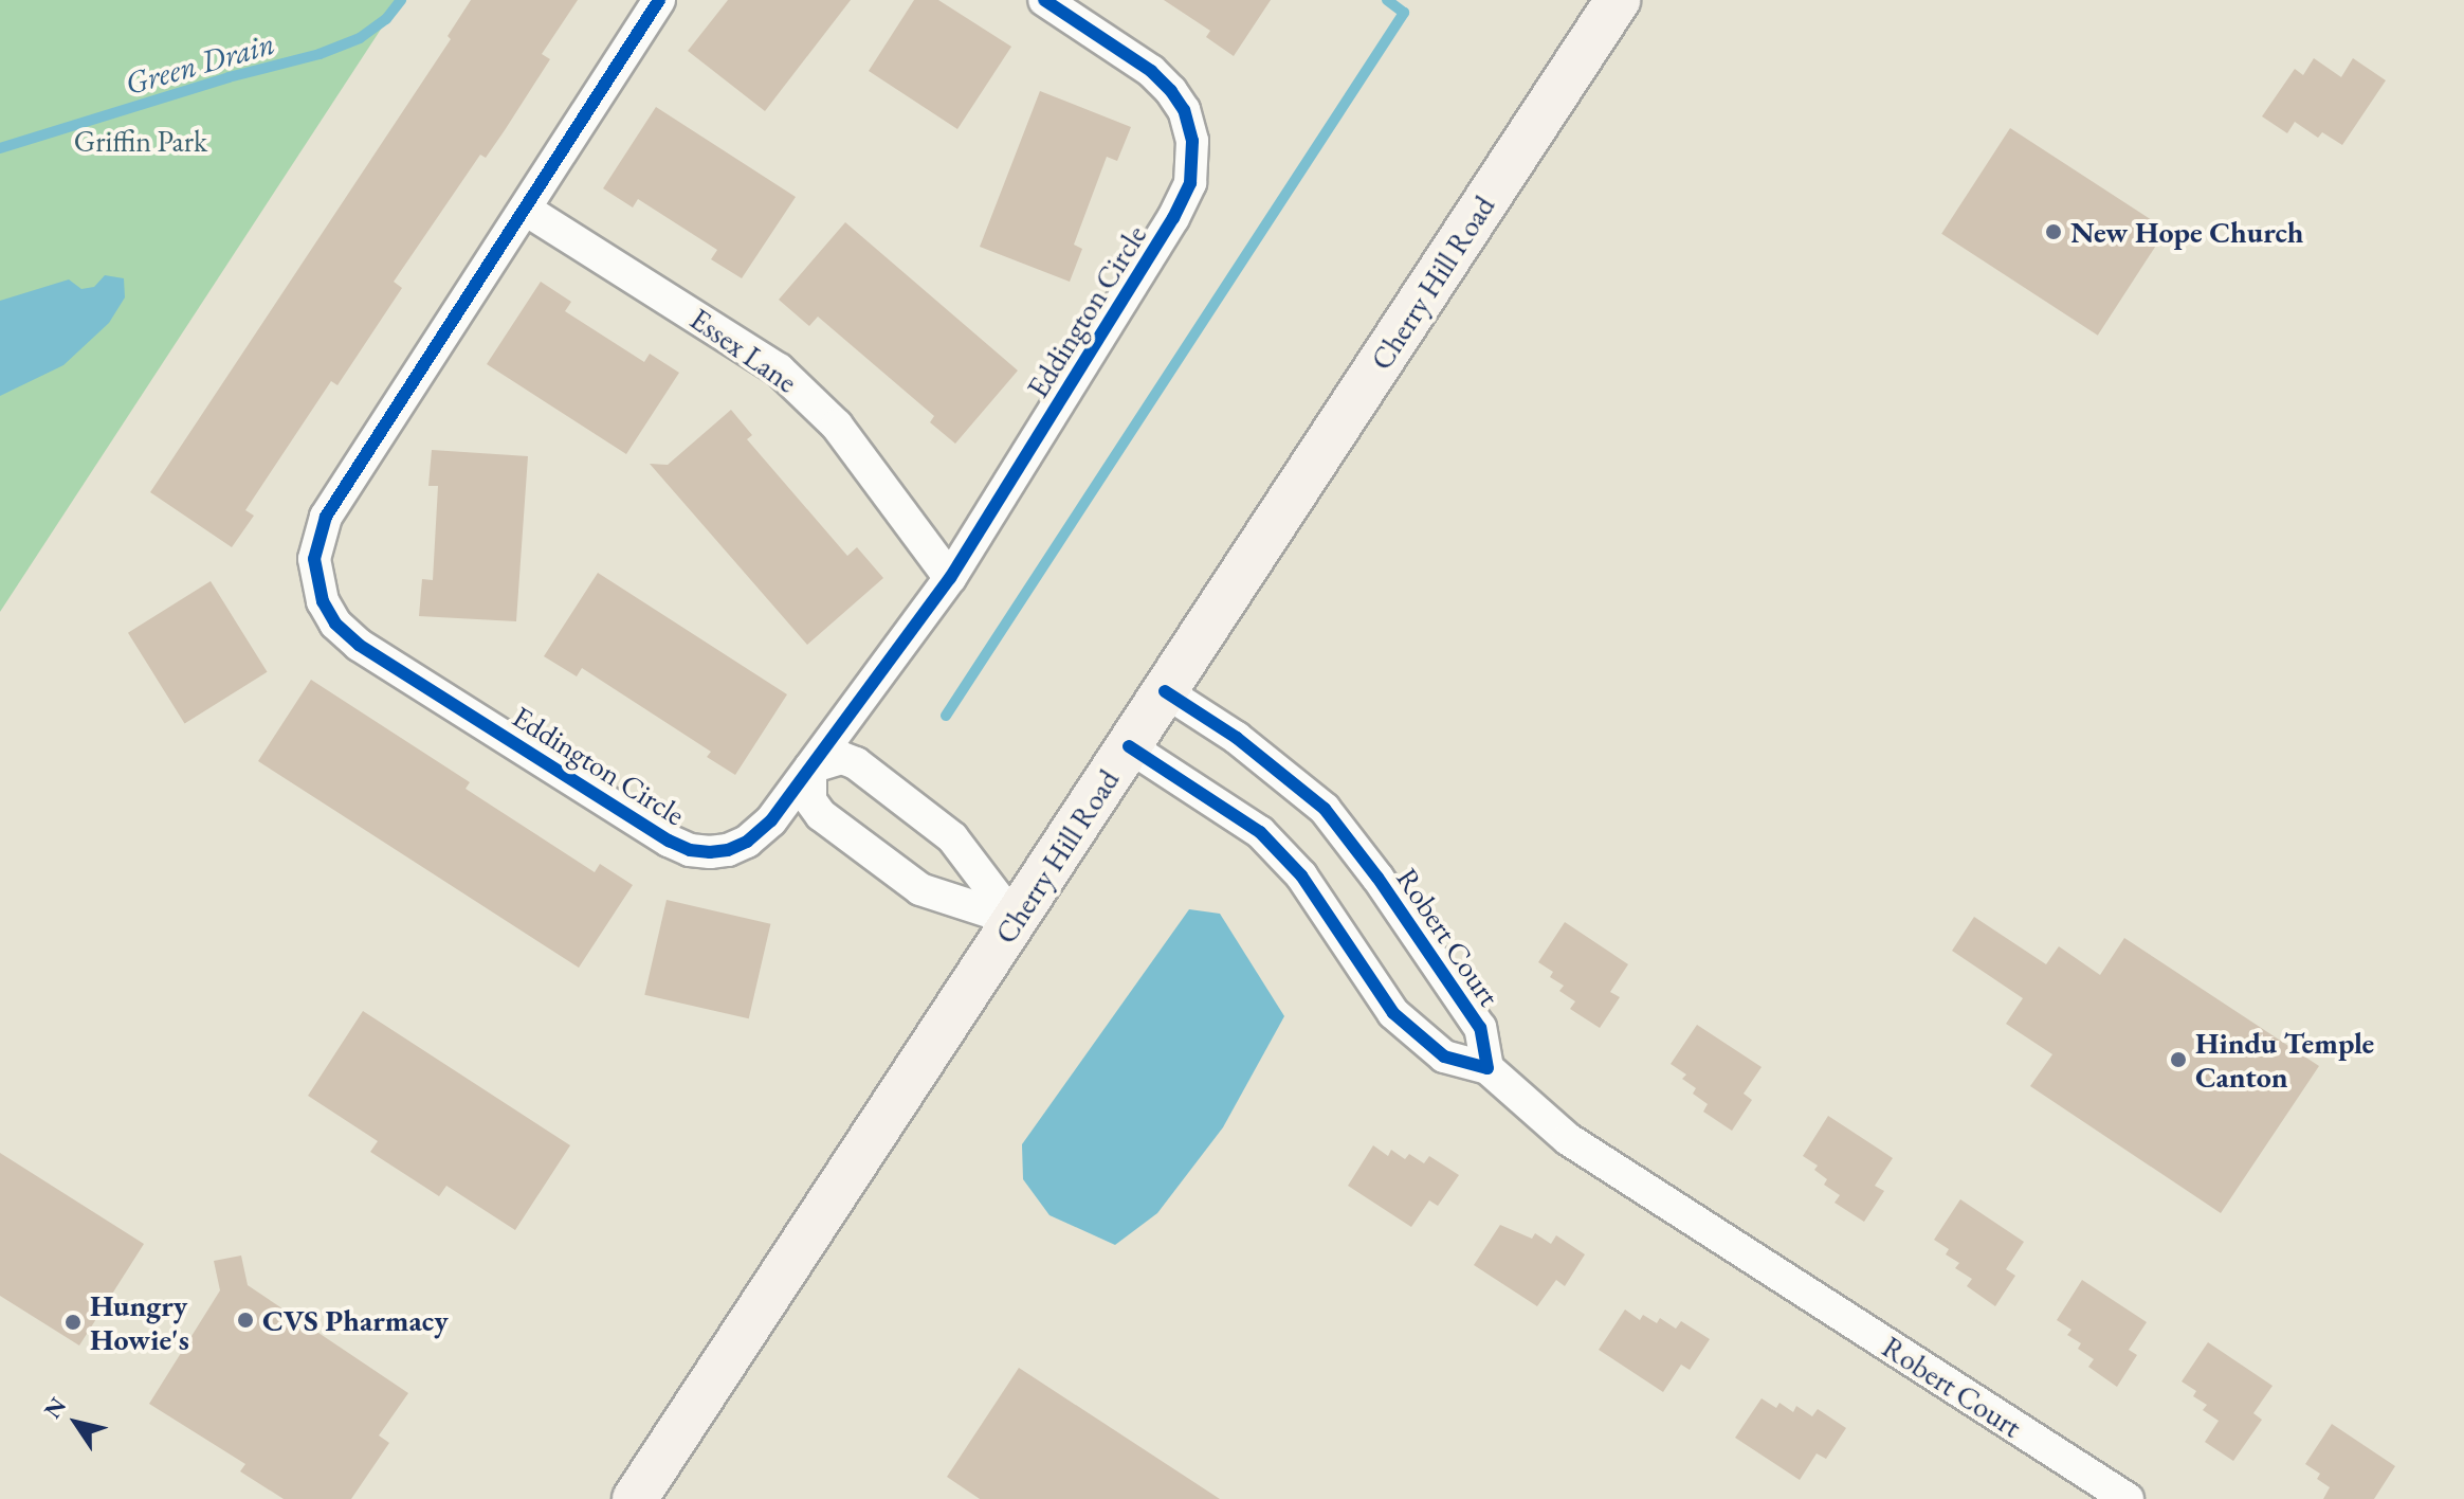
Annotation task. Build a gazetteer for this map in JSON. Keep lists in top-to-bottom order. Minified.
{"streets":{"main road":["Cherry Hill Road"],"street":["Eddington Circle","Essex Lane","Robert Court"]},"crossings":[["Cherry Hill Road","Robert Court"],["Eddington Circle","Essex Lane"]],"water":["Green Drain"],"parks":["Griffin Park"],"places":["New Hope Church","Hindu Temple Canton","CVS Pharmacy","Hungry Howie's"],"north":"top left"}
